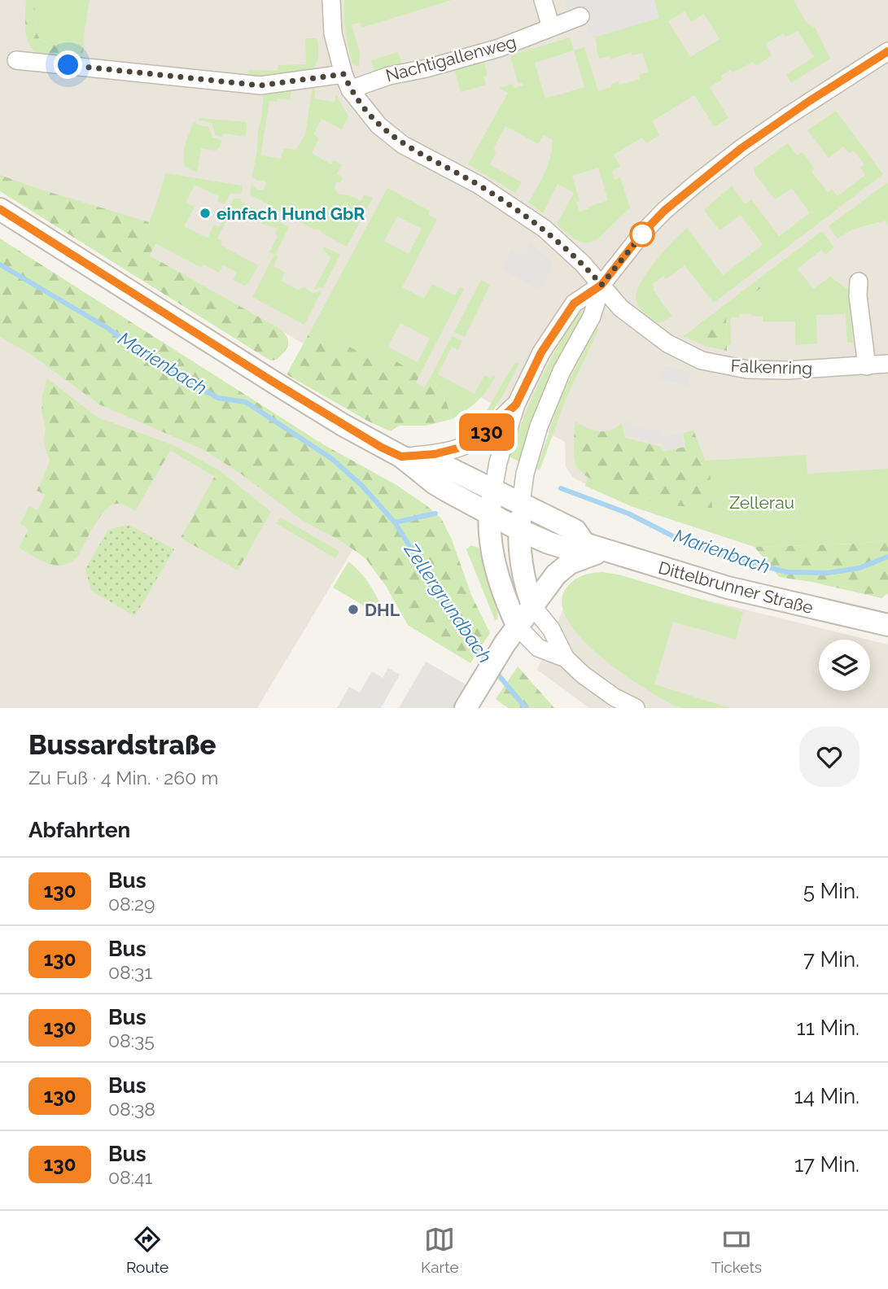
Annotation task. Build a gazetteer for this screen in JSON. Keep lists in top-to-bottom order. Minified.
{"streets":{"street":["Nachtigallenweg","Falkenring","Dittelbrunner Straße"]},"crossings":[["Nachtigallenweg","Falkenring"]],"water":["Marienbach","Zellergrundbach"],"parks":["Zellerau"],"places":["einfach Hund GbR","DHL"],"lines":["bus line 130"],"page":{"on_map":"130","heading":[["Bussardstraße","Zu Fuß · 4 Min. · 260 m"],"Abfahrten"],"list":[{"mark":"130","name":"Bus","note":"08:29","value":"5 Min."},{"mark":"130","name":"Bus","note":"08:31","value":"7 Min."},{"mark":"130","name":"Bus","note":"08:35","value":"11 Min."},{"mark":"130","name":"Bus","note":"08:38","value":"14 Min."},{"mark":"130","name":"Bus","note":"08:41","value":"17 Min."}],"tabs":["Route","Karte","Tickets"]}}
